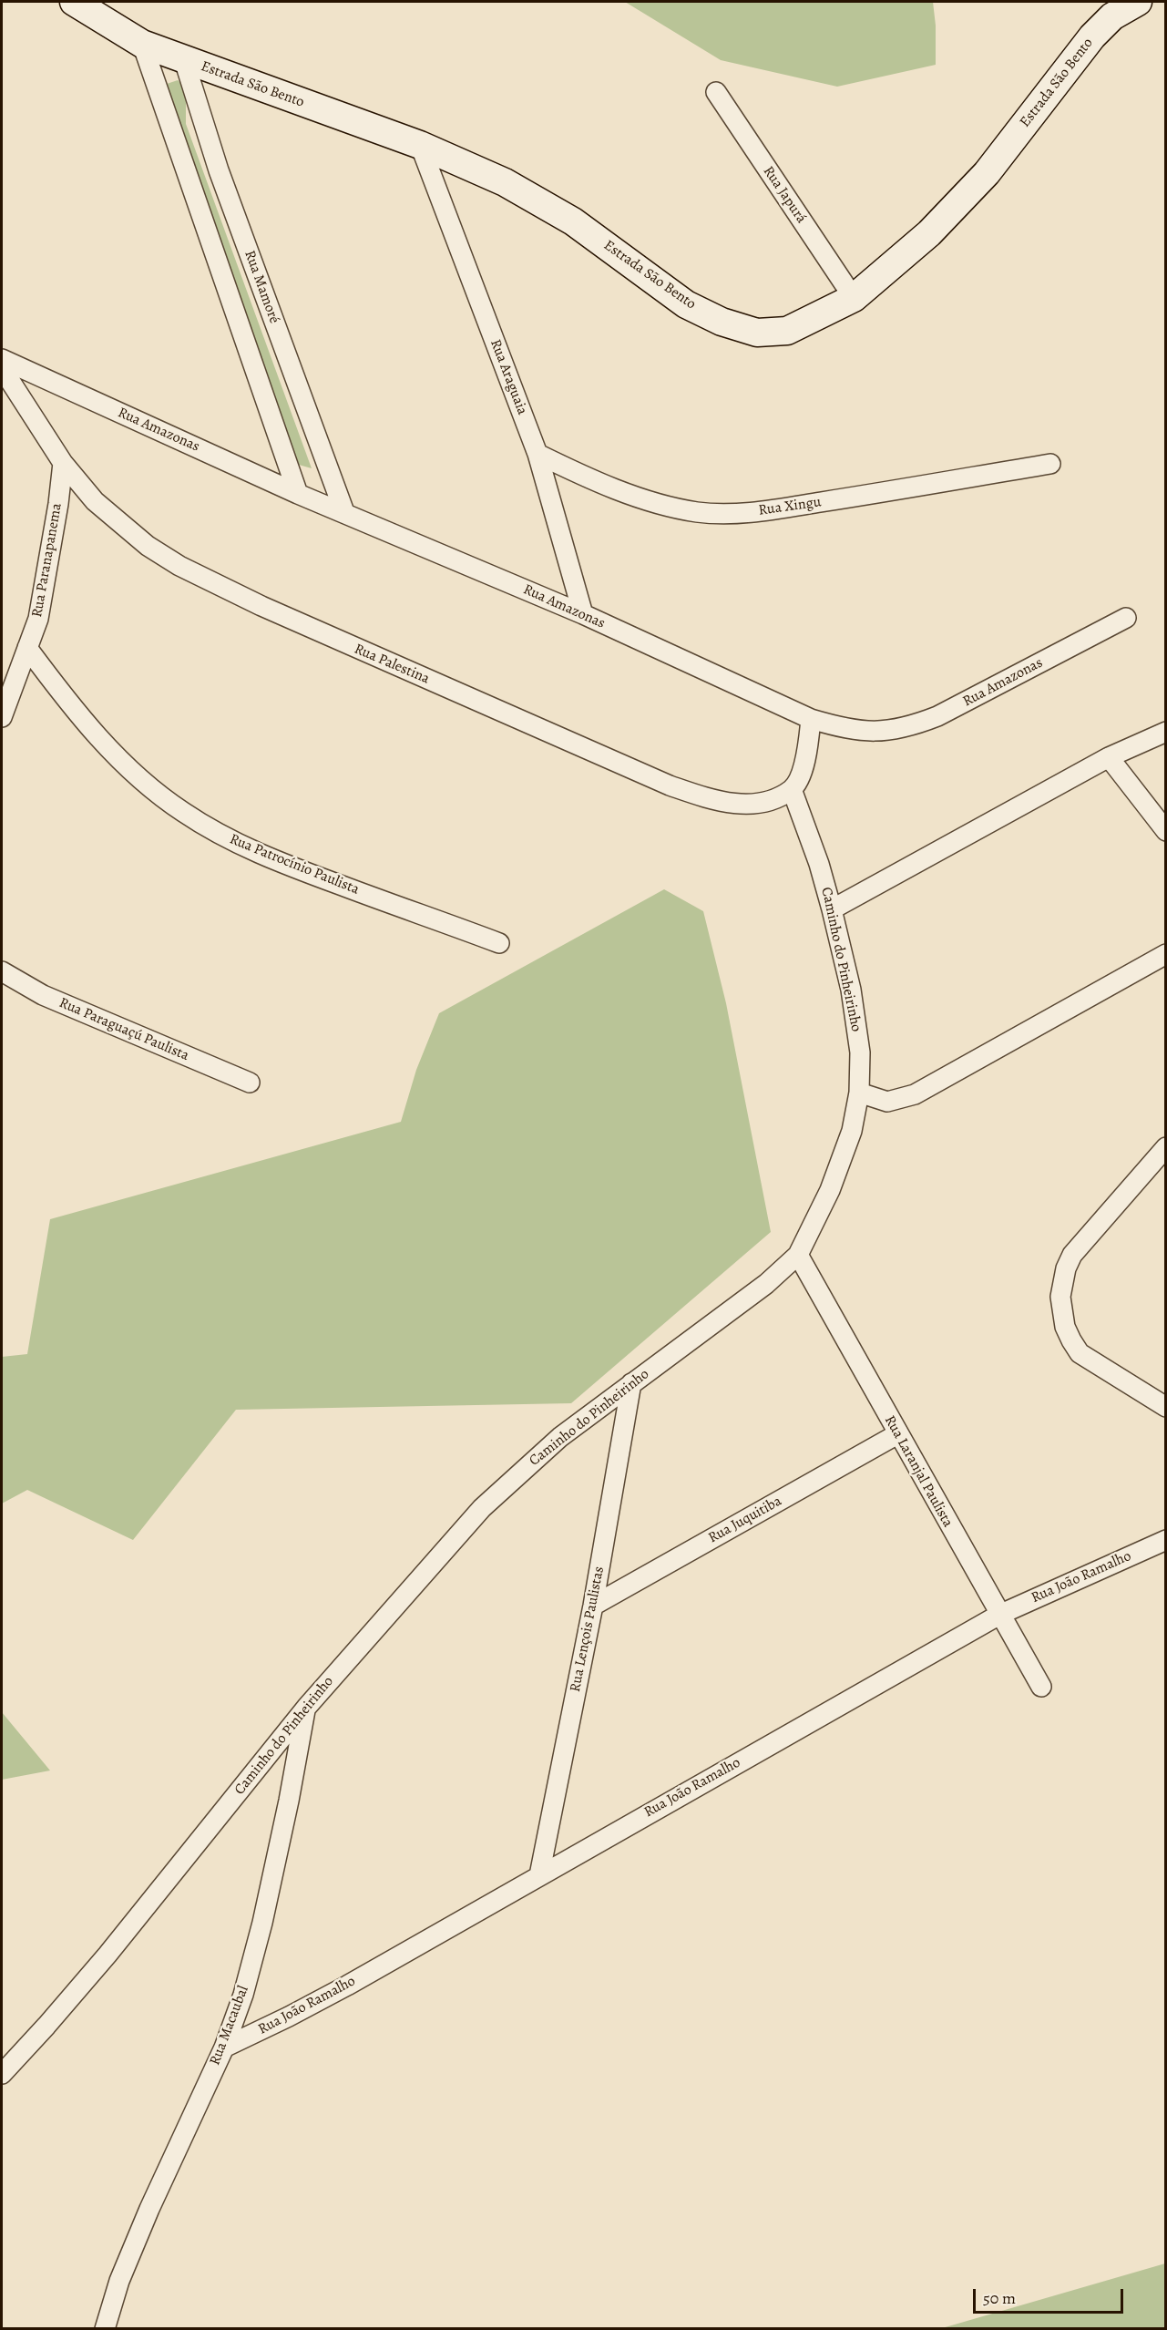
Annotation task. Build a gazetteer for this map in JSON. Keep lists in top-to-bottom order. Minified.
{"streets":{"street":["Estrada São Bento","Rua Japurá","Rua Mamoré","Rua Araguaia","Rua Amazonas","Rua Xingu","Rua Paranapanema","Rua Palestina","Rua Patrocínio Paulista","Caminho do Pinheirinho","Rua Paraguaçú Paulista","Rua Laranjal Paulista","Rua Juquitiba","Rua João Ramalho","Rua Lençois Paulistas","Rua Macaubal"]},"crossings":[["Estrada São Bento","Rua Japurá"],["Estrada São Bento","Rua Mamoré"],["Estrada São Bento","Rua Araguaia"],["Rua Mamoré","Rua Amazonas"],["Rua Araguaia","Rua Amazonas"],["Rua Araguaia","Rua Xingu"],["Rua Paranapanema","Rua Palestina"],["Rua Paranapanema","Rua Patrocínio Paulista"],["Rua Palestina","Caminho do Pinheirinho"],["Caminho do Pinheirinho","Rua Laranjal Paulista"],["Caminho do Pinheirinho","Rua Lençois Paulistas"],["Caminho do Pinheirinho","Rua Macaubal"],["Rua Laranjal Paulista","Rua Juquitiba"],["Rua Laranjal Paulista","Rua João Ramalho"],["Rua Juquitiba","Rua Lençois Paulistas"],["Rua João Ramalho","Rua Lençois Paulistas"],["Rua João Ramalho","Rua Macaubal"]],"scale_bar":"50 m"}
